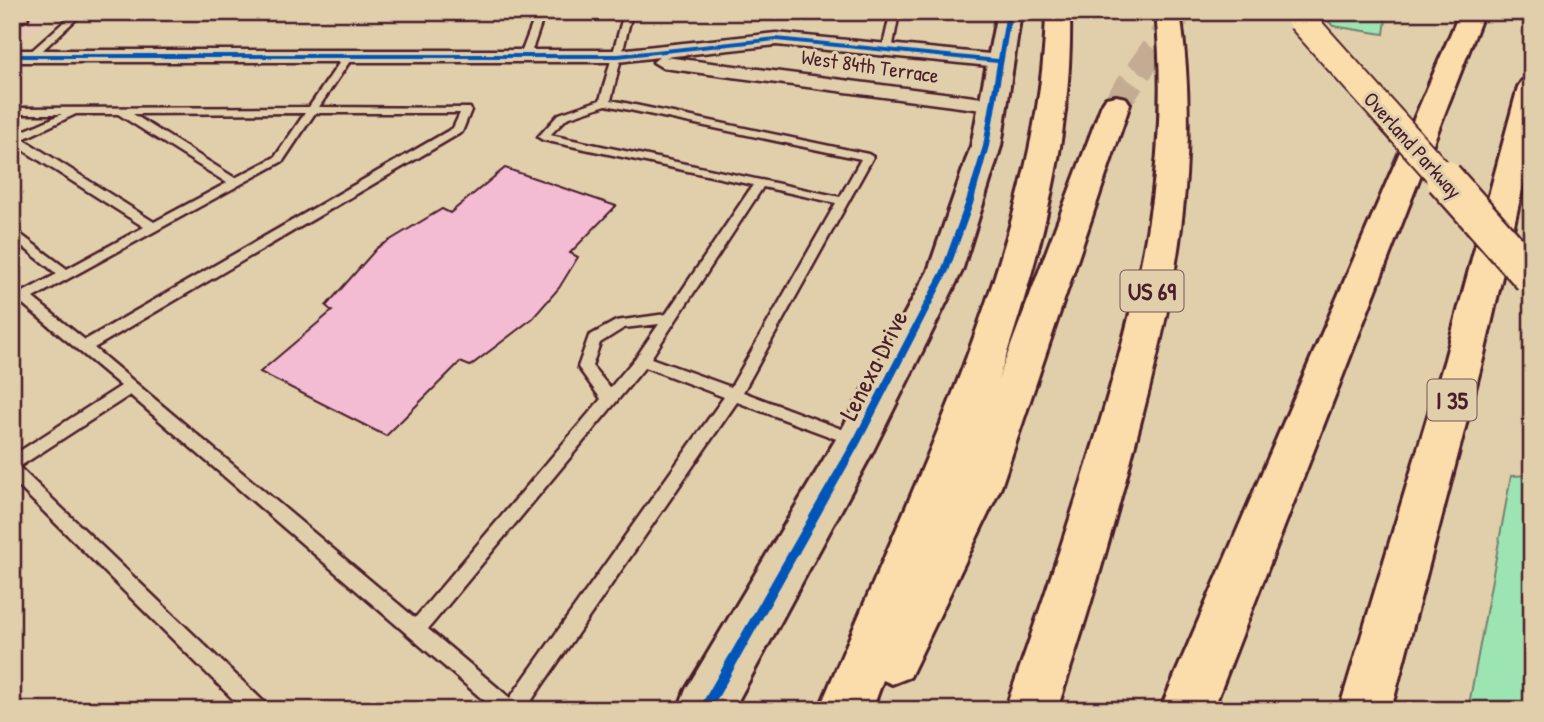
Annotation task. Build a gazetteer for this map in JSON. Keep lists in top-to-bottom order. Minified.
{"streets":{"highway":["Overland Parkway","US 69","I 35"],"street":["West 84th Terrace","Lenexa Drive"]},"crossings":[["West 84th Terrace","Lenexa Drive"]]}
